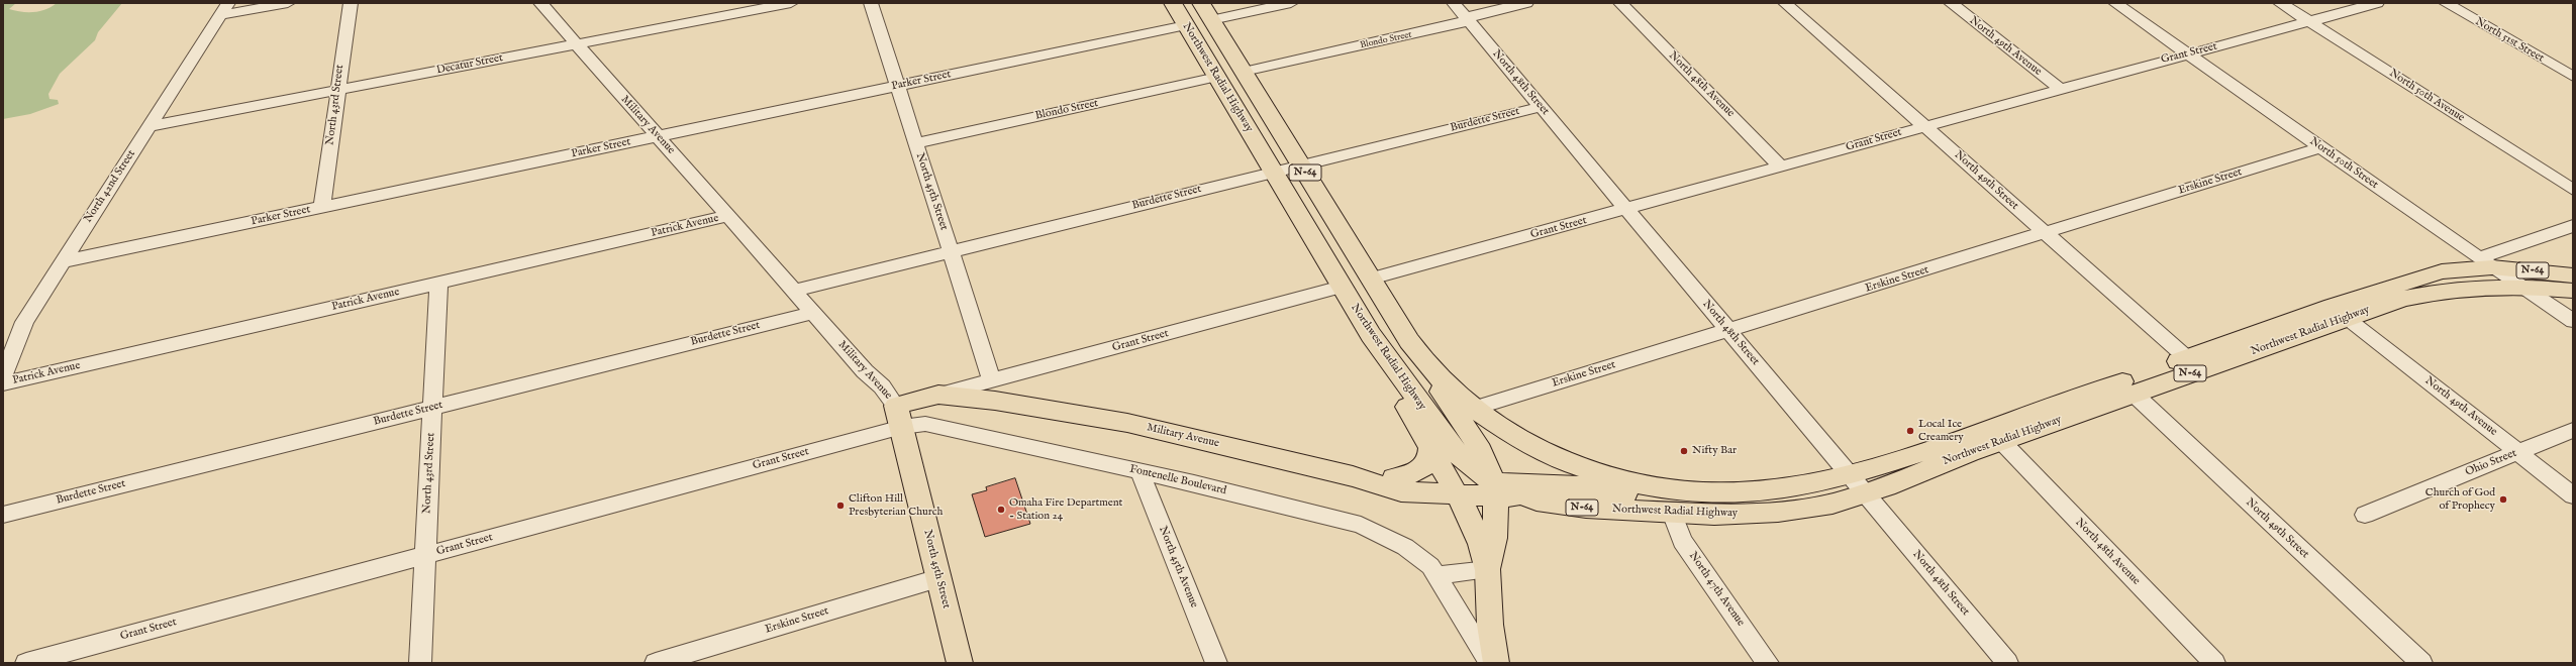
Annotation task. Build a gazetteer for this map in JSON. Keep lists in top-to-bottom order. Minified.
{"streets":{"main road":["Northwest Radial Highway","Military Avenue","N-64","North 45th Street"],"street":["Blondo Street","North 51st Street","North 49th Avenue","Grant Street","Decatur Street","Parker Street","North 48th Street","North 48th Avenue","North 50th Avenue","North 43rd Street","Burdette Street","North 50th Street","North 49th Street","Erskine Street","North 42nd Street","Patrick Avenue","Ohio Street","Fontenelle Boulevard","North 45th Avenue","North 47th Avenue"]},"crossings":[["Blondo Street","Northwest Radial Highway"],["Blondo Street","North 48th Street"],["Blondo Street","North 45th Street"],["North 49th Avenue","Grant Street"],["North 49th Avenue","Northwest Radial Highway"],["North 49th Avenue","Ohio Street"],["Grant Street","Northwest Radial Highway"],["Grant Street","North 48th Street"],["Grant Street","North 48th Avenue"],["Grant Street","North 50th Avenue"],["Grant Street","North 43rd Street"],["Grant Street","Military Avenue"],["Grant Street","North 50th Street"],["Grant Street","North 49th Street"],["Grant Street","North 45th Street"],["Grant Street","Fontenelle Boulevard"],["Decatur Street","North 43rd Street"],["Decatur Street","Military Avenue"],["Decatur Street","North 42nd Street"],["Northwest Radial Highway","Parker Street"],["Northwest Radial Highway","North 48th Street"],["Northwest Radial Highway","North 48th Avenue"],["Northwest Radial Highway","Burdette Street"],["Northwest Radial Highway","Military Avenue"],["Northwest Radial Highway","North 50th Street"],["Northwest Radial Highway","North 49th Street"],["Northwest Radial Highway","Erskine Street"],["Northwest Radial Highway","North 47th Avenue"],["Parker Street","North 43rd Street"],["Parker Street","Military Avenue"],["Parker Street","North 42nd Street"],["Parker Street","North 45th Street"],["North 48th Street","Burdette Street"],["North 48th Street","Erskine Street"],["North 43rd Street","Burdette Street"],["North 43rd Street","Patrick Avenue"],["Burdette Street","Military Avenue"],["Burdette Street","North 45th Street"],["Military Avenue","North 45th Street"],["Military Avenue","Patrick Avenue"],["Military Avenue","Fontenelle Boulevard"],["North 50th Street","Erskine Street"],["North 49th Street","Erskine Street"],["Erskine Street","North 45th Street"],["North 45th Street","Fontenelle Boulevard"],["Fontenelle Boulevard","North 45th Avenue"]],"places":["Local Ice Creamery","Nifty Bar","Church of God of Prophecy","Clifton Hill Presbyterian Church","Omaha Fire Department - Station 24"]}
